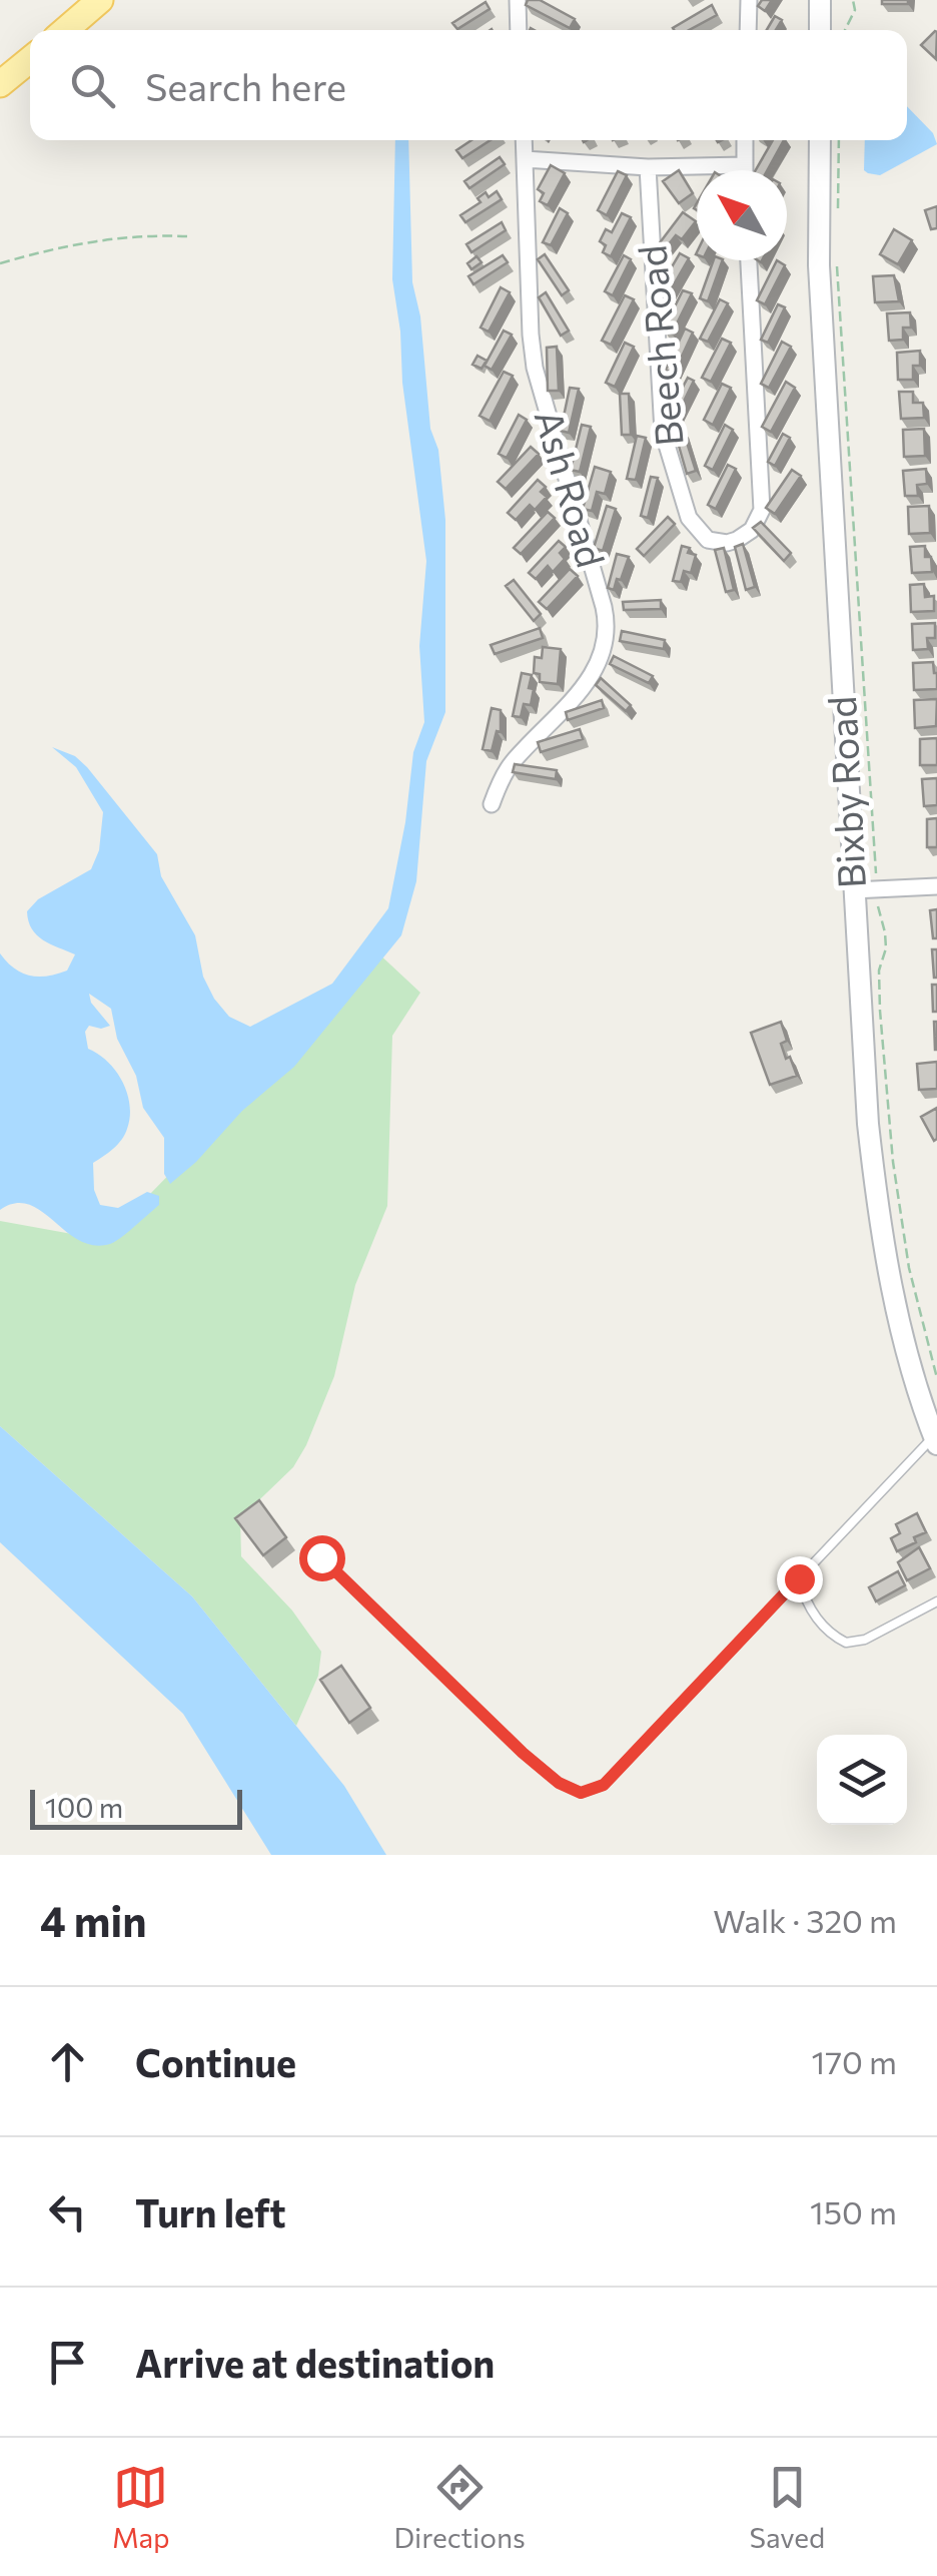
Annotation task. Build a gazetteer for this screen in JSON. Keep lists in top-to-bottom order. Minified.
{"streets":{"street":["Beech Road","Ash Road","Bixby Road"]},"scale_bar":"100 m","north":"top left","page":{"search":"Search here","scale":"100 m","heading":["4 min","Walk · 320 m"],"list":[["Continue","170 m"],["Turn left","150 m"],"Arrive at destination"],"nav":["Map","Directions","Saved"]}}
